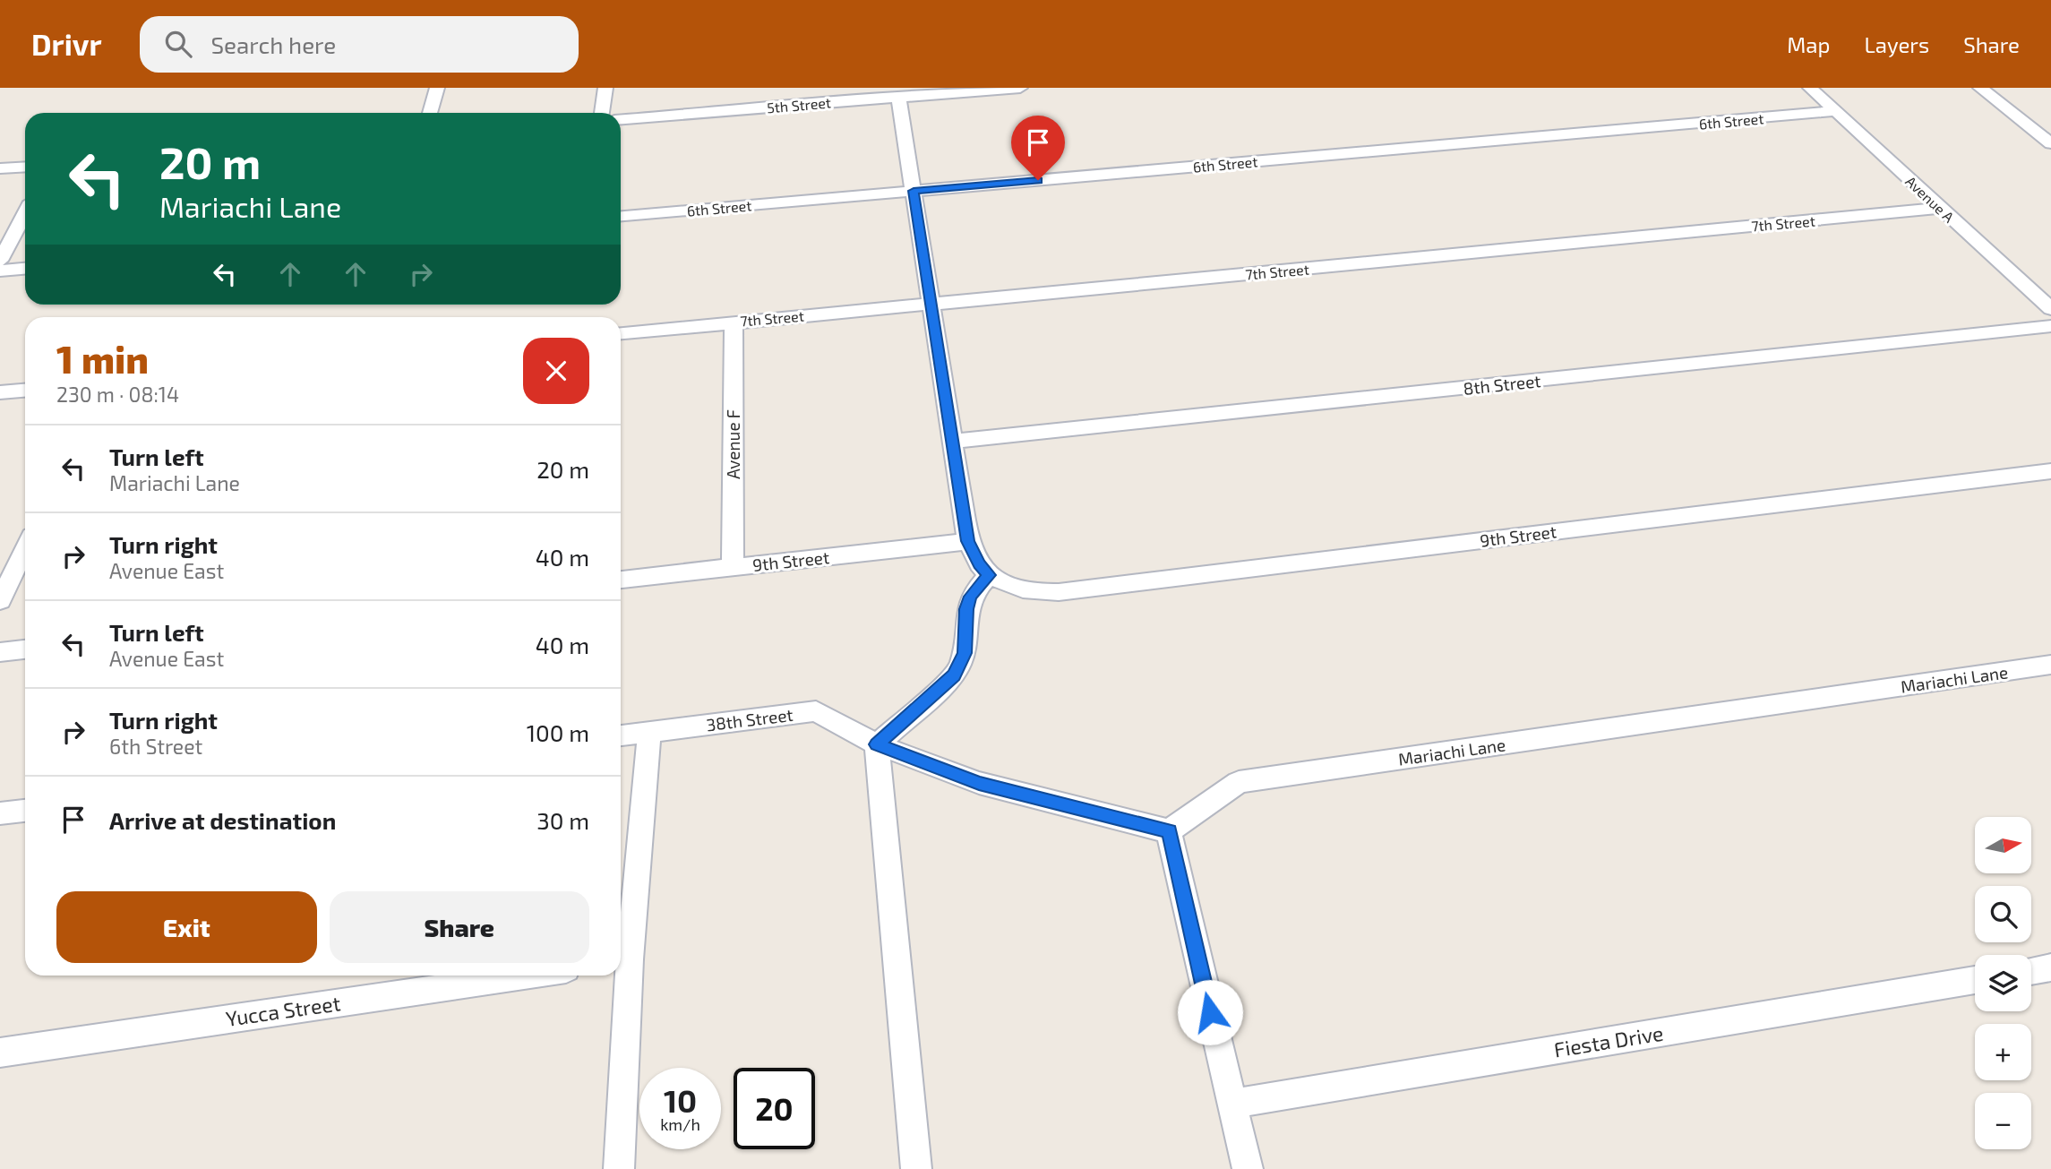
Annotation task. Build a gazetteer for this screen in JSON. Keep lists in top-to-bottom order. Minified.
{"streets":{"lane":["5th Street","6th Street","Avenue A","7th Street","8th Street","Avenue F","9th Street","Mariachi Lane","38th Street","Yucca Street","Fiesta Drive"]},"crossings":[["6th Street","Avenue A"],["Avenue A","7th Street"],["7th Street","Avenue F"],["Avenue F","9th Street"]],"north":"right","page":{"header":"Drivr","search":"Search here","nav":["Map","Layers","Share"],"turn":["20 m","Mariachi Lane"],"heading":["1 min","230 m · 08:14"],"list":[{"name":"Turn left","note":"Mariachi Lane","value":"20 m"},{"name":"Turn right","note":"Avenue East","value":"40 m"},{"name":"Turn left","note":"Avenue East","value":"40 m"},{"name":"Turn right","note":"6th Street","value":"100 m"},{"name":"Arrive at destination","value":"30 m"}],"map_buttons":["+","−"],"buttons":["Exit","Share"],"speed":"10 km/h","limit":"20"}}
